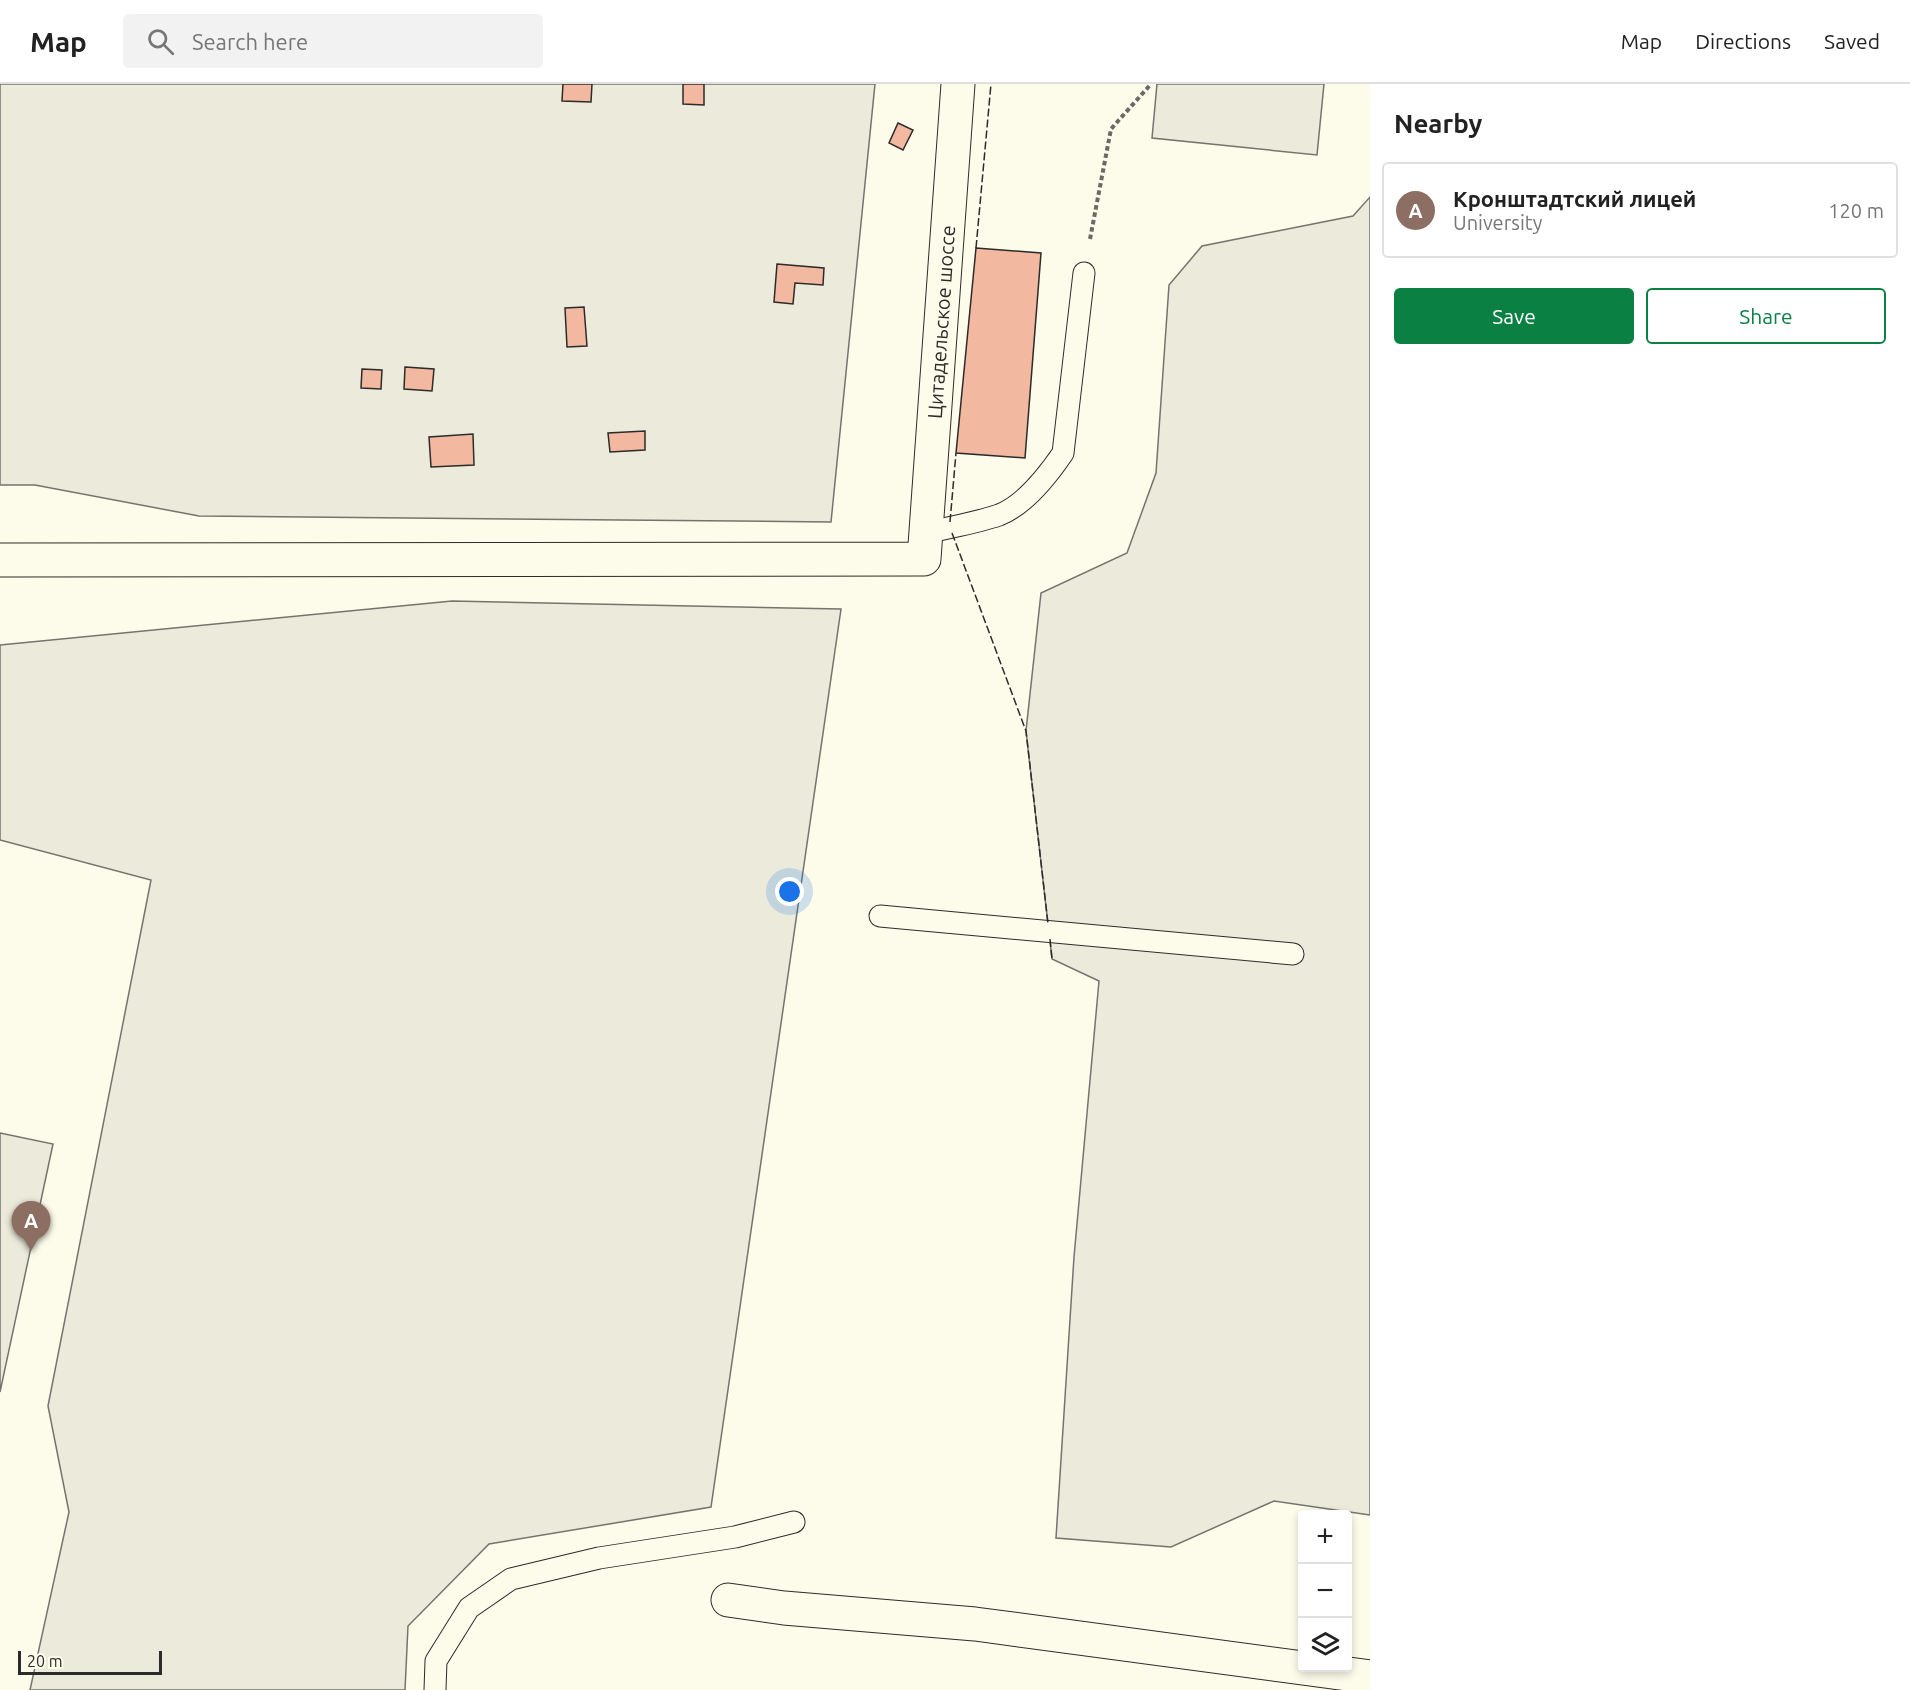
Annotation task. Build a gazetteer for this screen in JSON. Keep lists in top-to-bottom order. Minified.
{"streets":{"street":["Цитадельское шоссе"]},"scale_bar":"20 m","page":{"header":"Map","search":"Search here","nav":["Map","Directions","Saved"],"heading":"Nearby","list":[{"mark":"A","name":"Кронштадтский лицей","note":"University","value":"120 m"}],"buttons":["Save","Share"],"pins":"A","map_buttons":["+","−"],"scale":"20 m"}}
